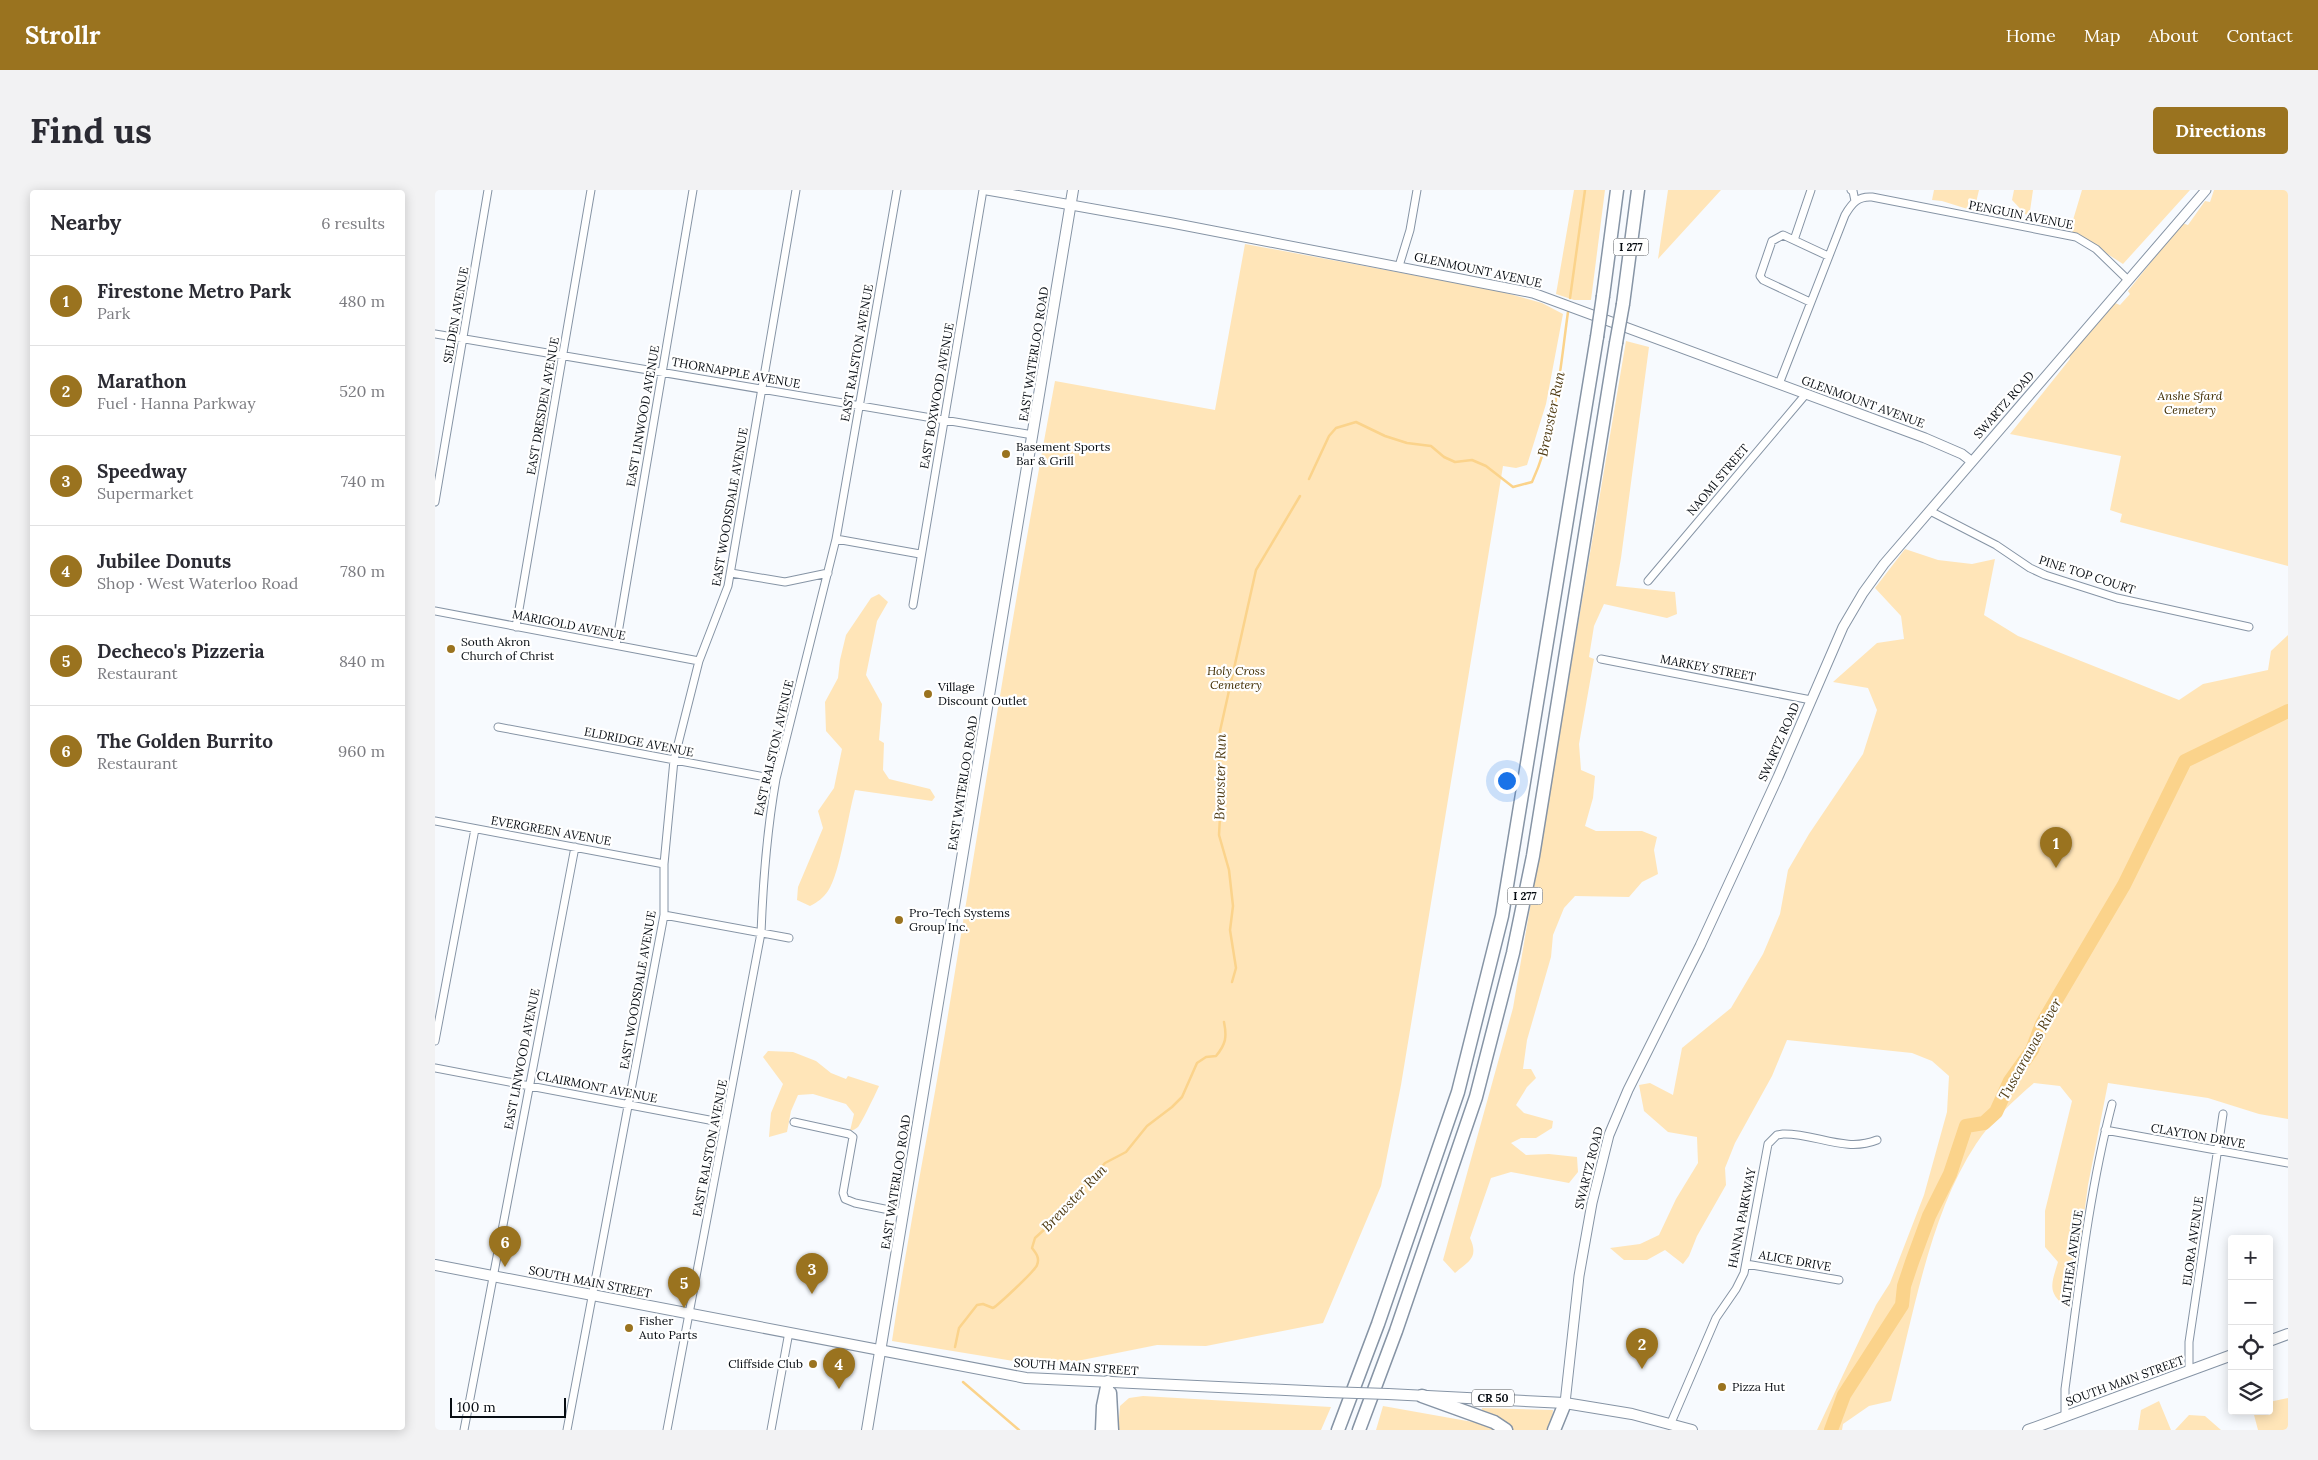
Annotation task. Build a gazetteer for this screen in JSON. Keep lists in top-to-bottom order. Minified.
{"streets":{"highway":["I 277"],"main road":["EAST WATERLOO ROAD","SOUTH MAIN STREET","CR 50"],"street":["PENGUIN AVENUE","GLENMOUNT AVENUE","SELDEN AVENUE","EAST RALSTON AVENUE","THORNAPPLE AVENUE","EAST BOXWOOD AVENUE","SWARTZ ROAD","EAST DRESDEN AVENUE","EAST LINWOOD AVENUE","NAOMI STREET","EAST WOODSDALE AVENUE","PINE TOP COURT","MARIGOLD AVENUE","MARKEY STREET","ELDRIDGE AVENUE","EVERGREEN AVENUE","CLAIRMONT AVENUE","CLAYTON DRIVE","HANNA PARKWAY","ELORA AVENUE","ALTHEA AVENUE","ALICE DRIVE"]},"crossings":[["PENGUIN AVENUE","SWARTZ ROAD"],["GLENMOUNT AVENUE","EAST WATERLOO ROAD"],["GLENMOUNT AVENUE","EAST BOXWOOD AVENUE"],["GLENMOUNT AVENUE","SWARTZ ROAD"],["GLENMOUNT AVENUE","NAOMI STREET"],["SELDEN AVENUE","THORNAPPLE AVENUE"],["EAST RALSTON AVENUE","THORNAPPLE AVENUE"],["EAST RALSTON AVENUE","ELDRIDGE AVENUE"],["EAST RALSTON AVENUE","CLAIRMONT AVENUE"],["EAST RALSTON AVENUE","SOUTH MAIN STREET"],["EAST WATERLOO ROAD","THORNAPPLE AVENUE"],["EAST WATERLOO ROAD","SOUTH MAIN STREET"],["THORNAPPLE AVENUE","EAST BOXWOOD AVENUE"],["THORNAPPLE AVENUE","EAST DRESDEN AVENUE"],["THORNAPPLE AVENUE","EAST LINWOOD AVENUE"],["THORNAPPLE AVENUE","EAST WOODSDALE AVENUE"],["SWARTZ ROAD","PINE TOP COURT"],["SWARTZ ROAD","MARKEY STREET"],["SWARTZ ROAD","SOUTH MAIN STREET"],["EAST DRESDEN AVENUE","MARIGOLD AVENUE"],["EAST LINWOOD AVENUE","MARIGOLD AVENUE"],["EAST LINWOOD AVENUE","EVERGREEN AVENUE"],["EAST LINWOOD AVENUE","CLAIRMONT AVENUE"],["EAST LINWOOD AVENUE","SOUTH MAIN STREET"],["EAST WOODSDALE AVENUE","MARIGOLD AVENUE"],["EAST WOODSDALE AVENUE","ELDRIDGE AVENUE"],["EAST WOODSDALE AVENUE","EVERGREEN AVENUE"],["EAST WOODSDALE AVENUE","CLAIRMONT AVENUE"],["EAST WOODSDALE AVENUE","SOUTH MAIN STREET"],["CLAYTON DRIVE","ELORA AVENUE"],["CLAYTON DRIVE","ALTHEA AVENUE"],["HANNA PARKWAY","ALICE DRIVE"],["HANNA PARKWAY","SOUTH MAIN STREET"],["ELORA AVENUE","SOUTH MAIN STREET"],["ALTHEA AVENUE","SOUTH MAIN STREET"]],"water":["Brewster Run","Tuscarawas River"],"parks":["Anshe Sfard Cemetery","Holy Cross Cemetery"],"places":["Basement Sports Bar & Grill","South Akron Church of Christ","Village Discount Outlet","Pro-Tech Systems Group Inc.","Fisher Auto Parts","Cliffside Club","Pizza Hut"],"scale_bar":"100 m","page":{"header":"Strollr","nav":["Home","Map","About","Contact"],"buttons":"Directions","title":"Find us","heading":["Nearby","6 results"],"list":[{"mark":"1","name":"Firestone Metro Park","note":"Park","value":"480 m"},{"mark":"2","name":"Marathon","note":"Fuel · Hanna Parkway","value":"520 m"},{"mark":"3","name":"Speedway","note":"Supermarket","value":"740 m"},{"mark":"4","name":"Jubilee Donuts","note":"Shop · West Waterloo Road","value":"780 m"},{"mark":"5","name":"Decheco's Pizzeria","note":"Restaurant","value":"840 m"},{"mark":"6","name":"The Golden Burrito","note":"Restaurant","value":"960 m"}],"pins":["1","6","3","5","2","4"],"map_buttons":["+","−"],"scale":"100 m"}}
